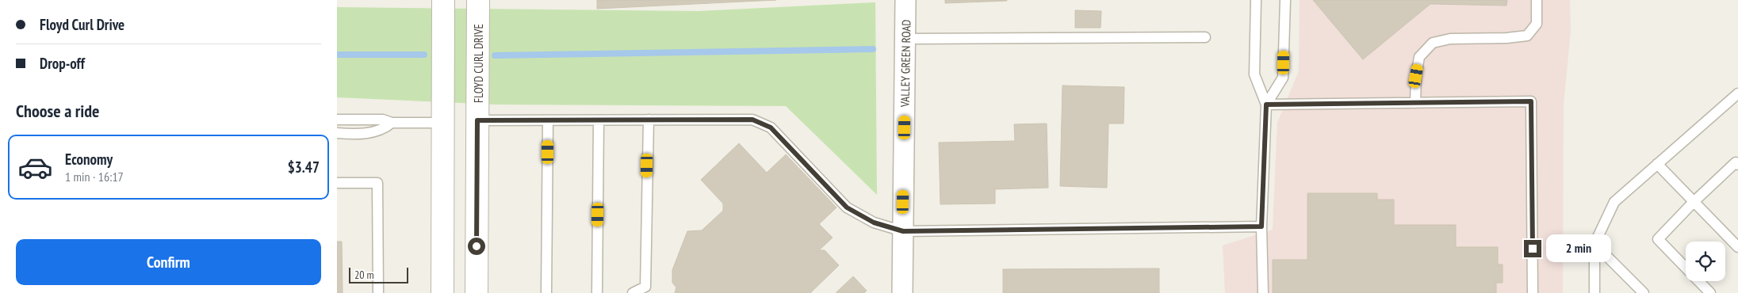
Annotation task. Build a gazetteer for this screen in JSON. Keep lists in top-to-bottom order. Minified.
{"streets":{"street":["FLOYD CURL DRIVE","VALLEY GREEN ROAD"]},"scale_bar":"20 m","page":{"banner":["Floyd Curl Drive","Drop-off"],"heading":"Choose a ride","list":[{"name":"Economy","note":"1 min · 16:17","value":"$3.47"}],"buttons":"Confirm","bubble":"2 min","scale":"20 m"}}
